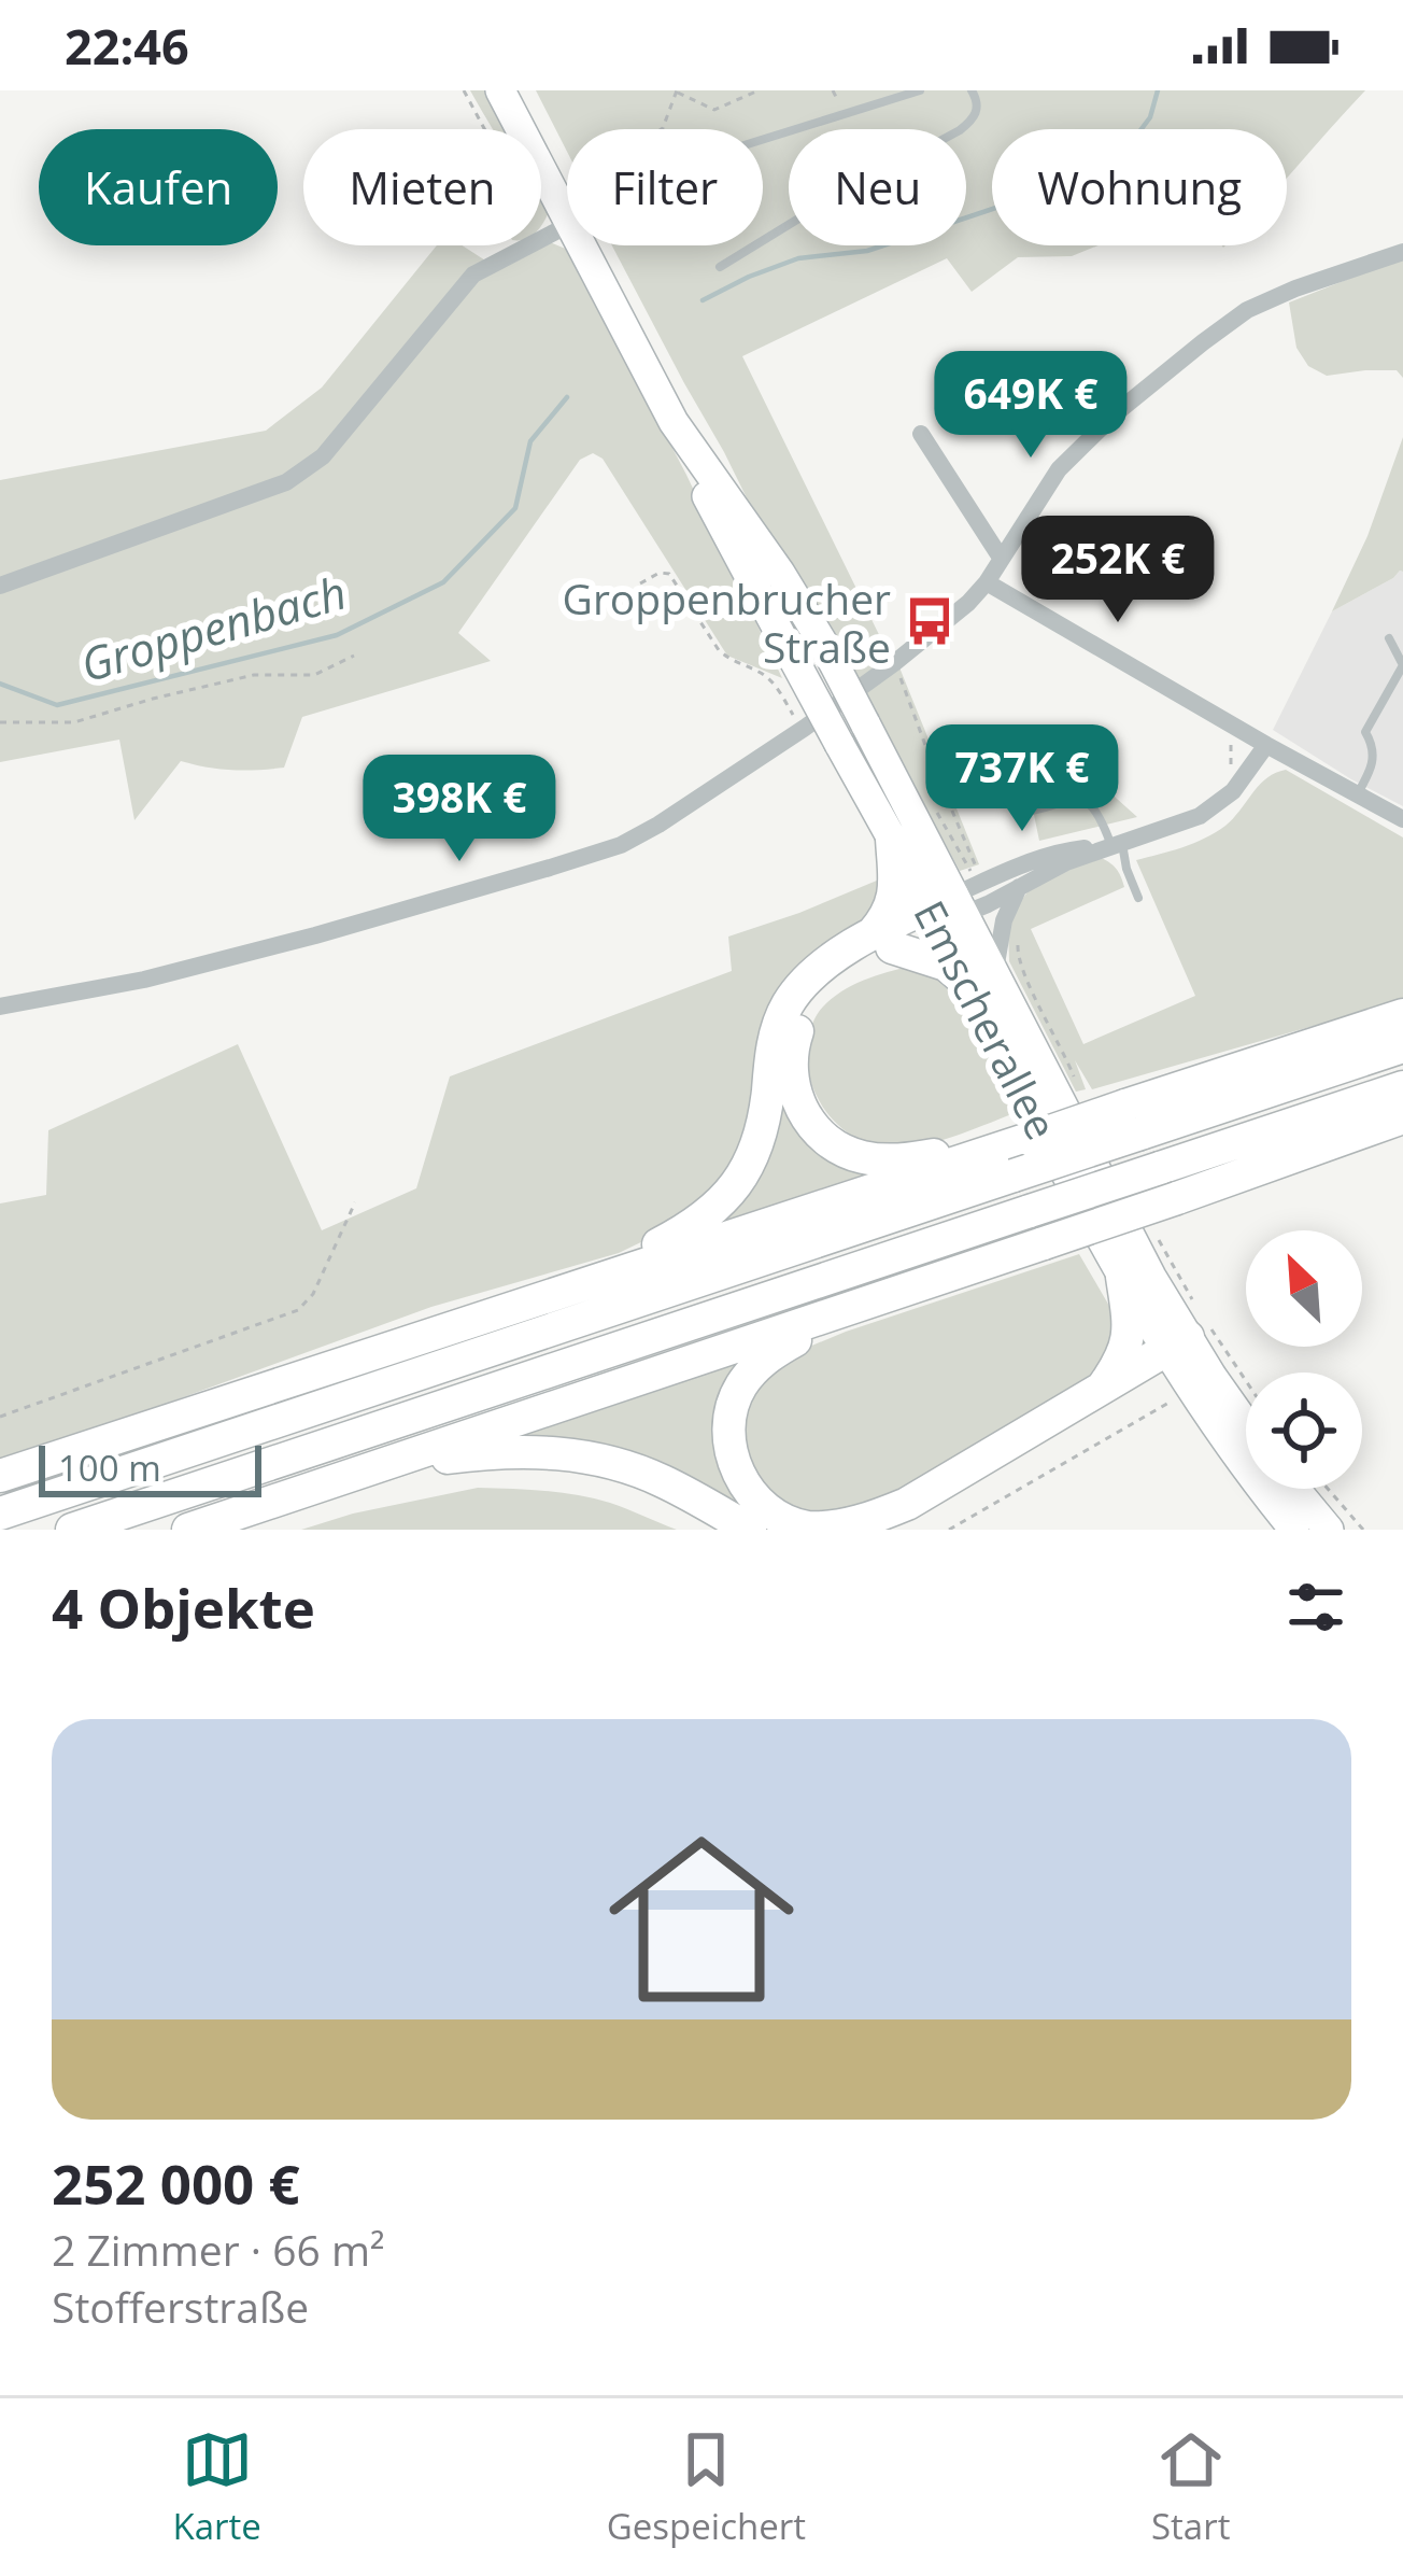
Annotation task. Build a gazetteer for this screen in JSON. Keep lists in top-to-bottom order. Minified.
{"streets":{"main road":["Emscherallee"]},"water":["Groppenbach"],"places":{"bus stop":["Groppenbrucher Straße"]},"scale_bar":"100 m","north":"top left","page":{"status":"22:46","chip":["Kaufen","Mieten","Filter","Neu","Wohnung"],"price":["649K €","252K €","737K €","398K €"],"scale":"100 m","heading":"4 Objekte","list":[{"name":"252 000 €","note":"2 Zimmer · 66 m² · Stofferstraße"}],"tabs":["Karte","Gespeichert","Start"]}}
